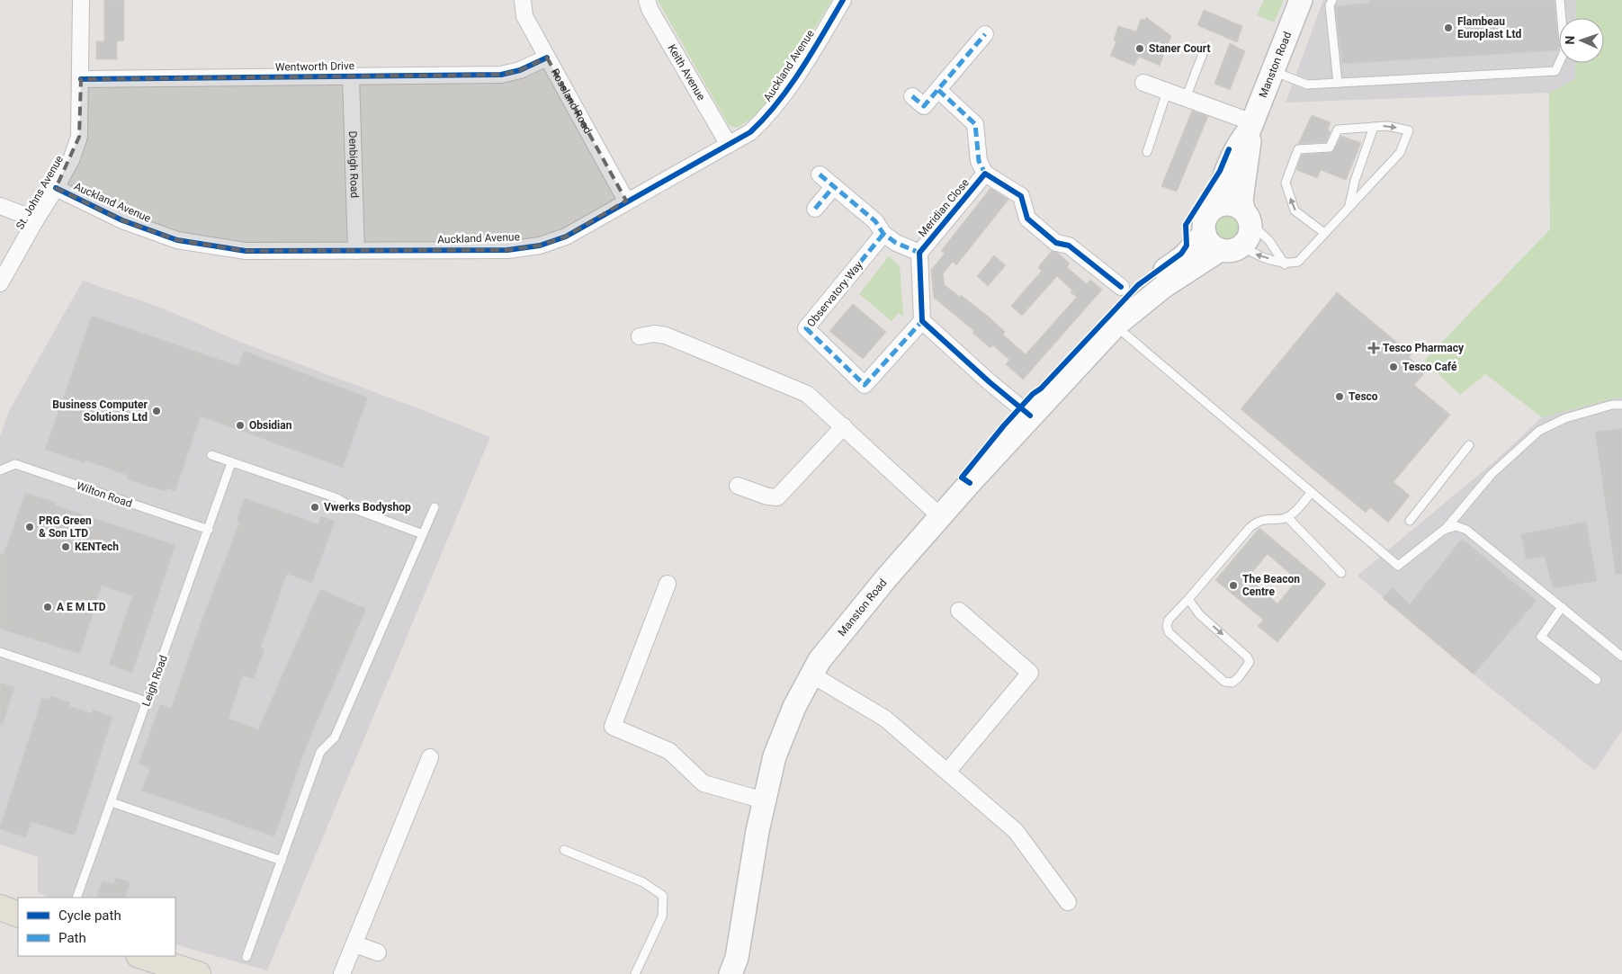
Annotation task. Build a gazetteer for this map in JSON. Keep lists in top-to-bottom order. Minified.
{"streets":{"main road":["Manston Road"],"street":["Auckland Avenue","Wentworth Drive","Keith Avenue","Rossland Road","Denbigh Road","St. Johns Avenue","Meridian Close","Observatory Way"],"lane":["Wilton Road","Leigh Road"]},"crossings":[["Auckland Avenue","Keith Avenue"],["Auckland Avenue","Rossland Road"],["Auckland Avenue","Denbigh Road"],["Auckland Avenue","St. Johns Avenue"],["Wentworth Drive","Rossland Road"],["Wentworth Drive","Denbigh Road"],["Wentworth Drive","St. Johns Avenue"],["Meridian Close","Observatory Way"],["Wilton Road","Leigh Road"]],"places":{"other":["Flambeau Europlast Ltd","Staner Court","Tesco Café","Tesco","Business Computer Solutions Ltd","Obsidian","Vwerks Bodyshop","PRG Green & Son LTD","KENTech","The Beacon Centre","A E M LTD"],"health":["Tesco Pharmacy"]},"legend":["Cycle path","Path"],"north":"left"}
